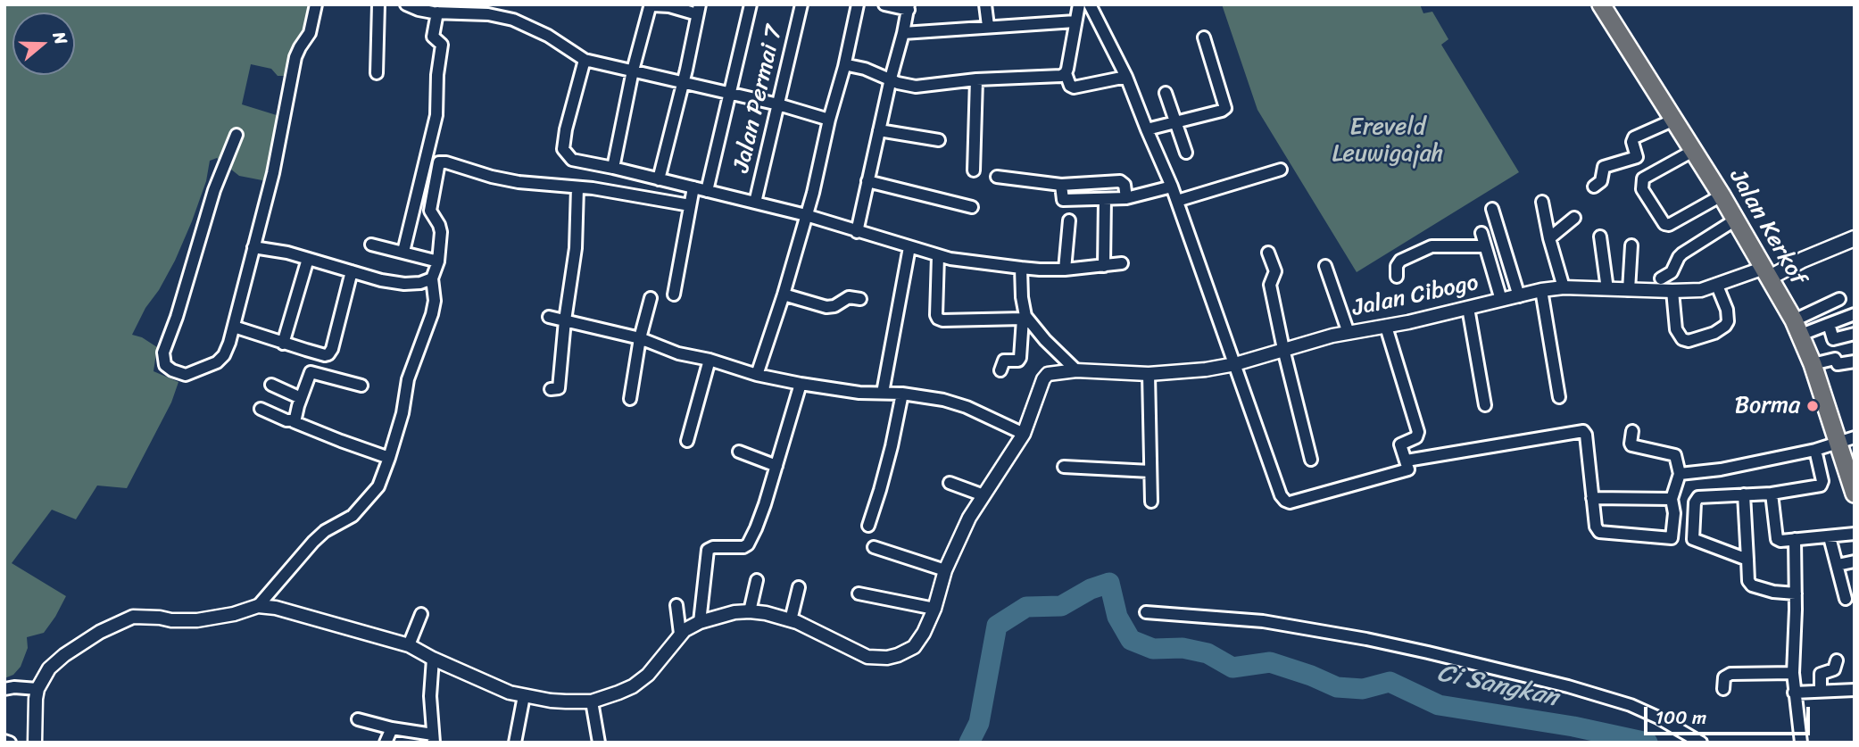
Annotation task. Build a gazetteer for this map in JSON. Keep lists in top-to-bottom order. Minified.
{"streets":{"main road":["Jalan Kerkof"],"street":["Jalan Permai 7","Jalan Cibogo"]},"crossings":[["Jalan Kerkof","Jalan Cibogo"]],"water":["Ci Sangkan"],"parks":["Ereveld Leuwigajah"],"places":["Borma"],"scale_bar":"100 m","north":"right"}
